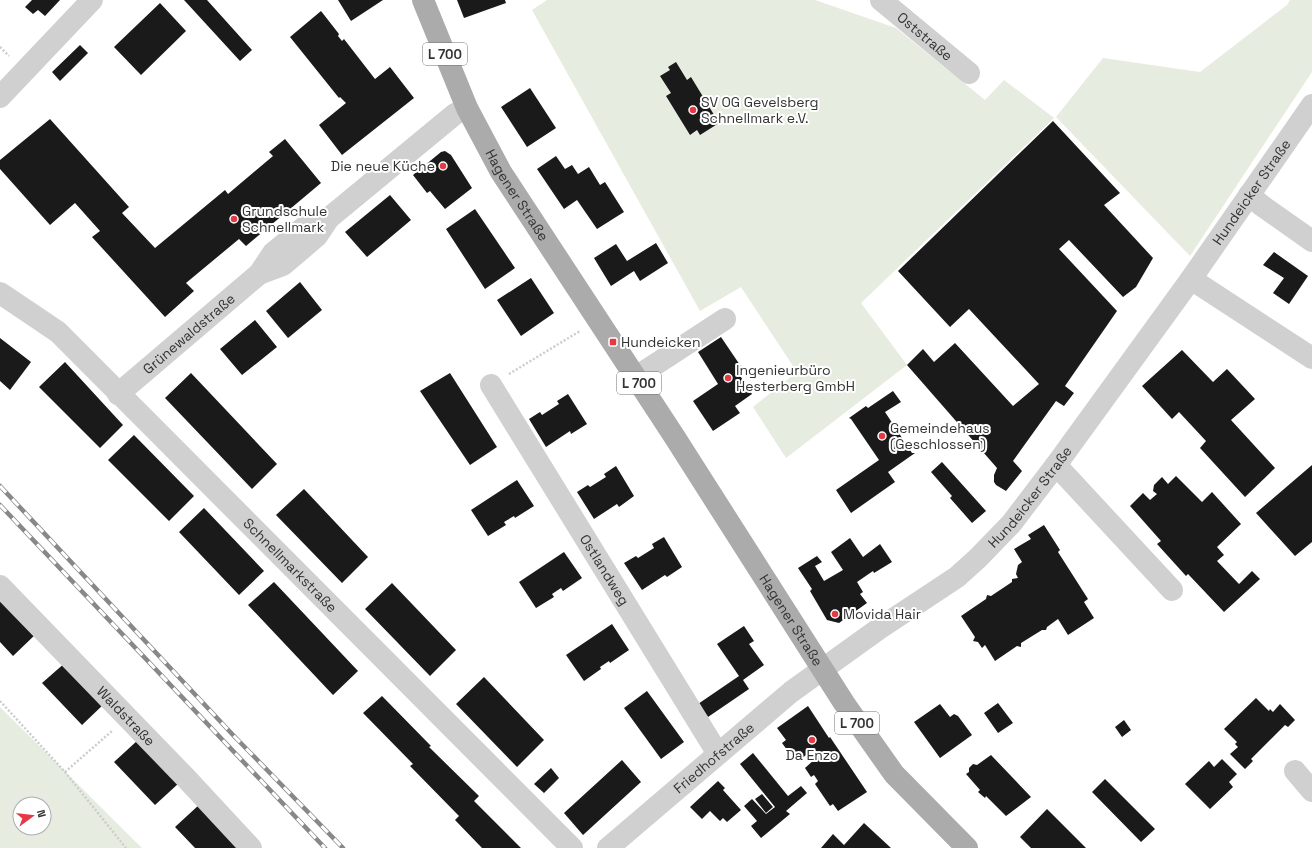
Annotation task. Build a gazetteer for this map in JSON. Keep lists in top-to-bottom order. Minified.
{"streets":{"main road":["L 700","Hagener Straße"],"street":["Oststraße","Hundeicker Straße","Grünewaldstraße","Schnellmarkstraße","Ostlandweg","Waldstraße","Friedhofstraße"]},"crossings":[["Hundeicker Straße","Hagener Straße"],["Hundeicker Straße","Friedhofstraße"],["Hagener Straße","Grünewaldstraße"],["Hagener Straße","Friedhofstraße"],["Grünewaldstraße","Schnellmarkstraße"],["Ostlandweg","Friedhofstraße"]],"places":{"other":["SV OG Gevelsberg Schnellmark e.V.","Die neue Küche","Grundschule Schnellmark","Ingenieurbüro Hesterberg GmbH","Gemeindehaus (Geschlossen)","Movida Hair","Da Enzo"],"transit":["Hundeicken"]},"north":"right"}
